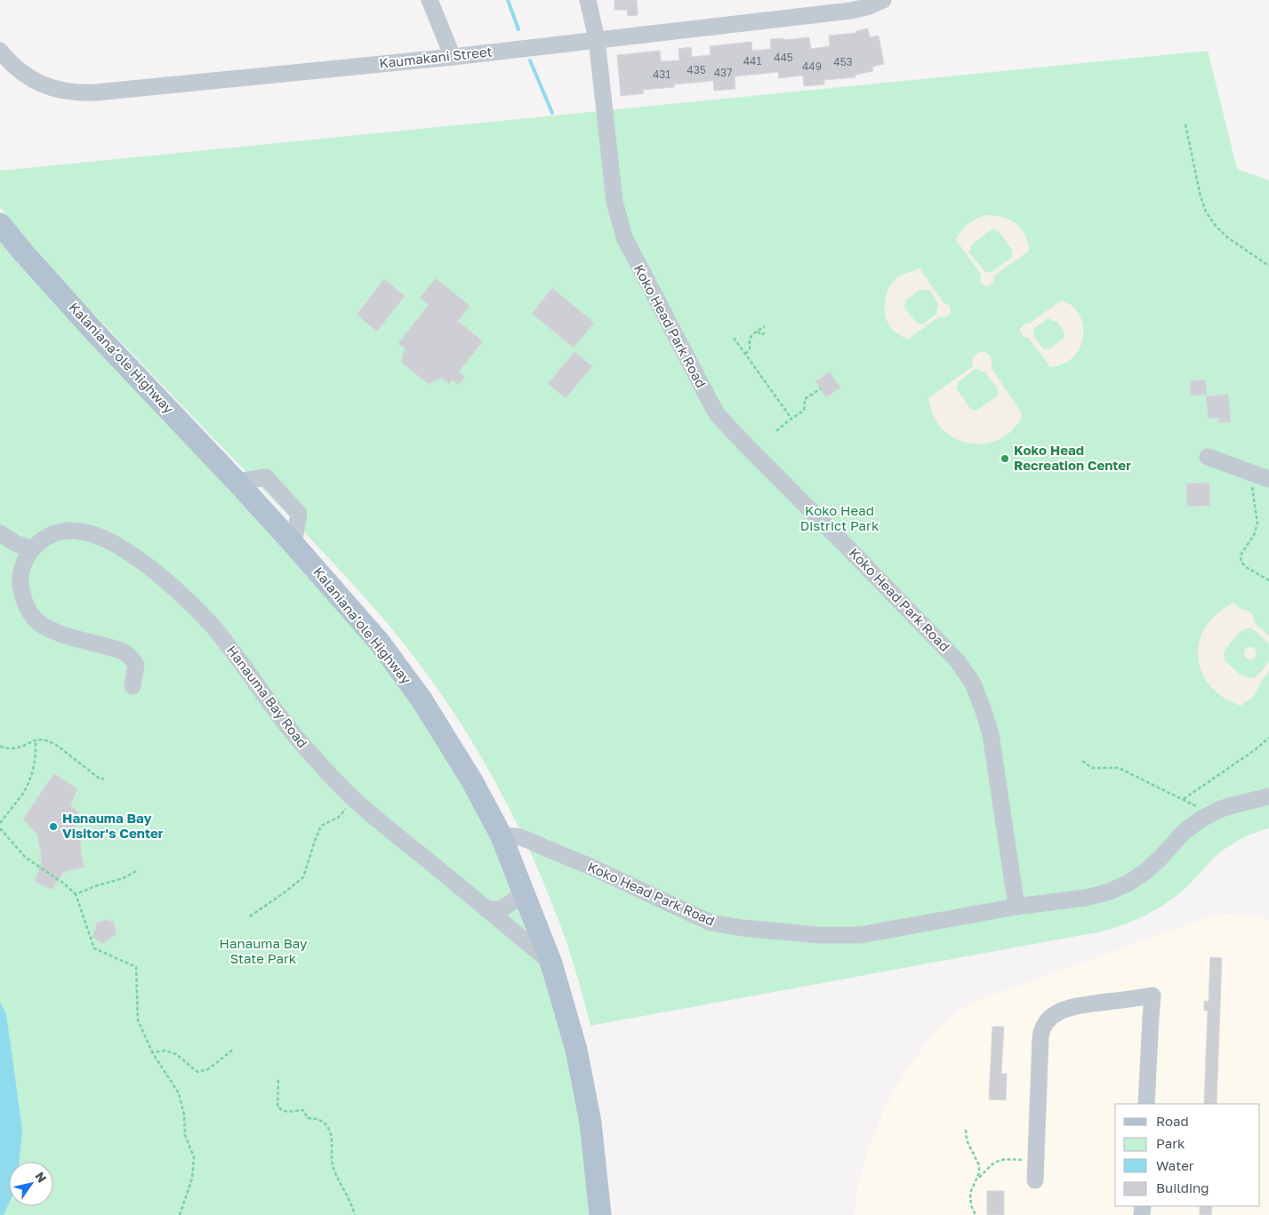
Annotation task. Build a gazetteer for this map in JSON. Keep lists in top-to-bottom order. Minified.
{"streets":{"main road":["Kalaniana’ole Highway"],"street":["Kaumakani Street","Koko Head Park Road","Hanauma Bay Road"]},"crossings":[["Kaumakani Street","Koko Head Park Road"],["Koko Head Park Road","Kalaniana’ole Highway"],["Kalaniana’ole Highway","Hanauma Bay Road"]],"parks":["Koko Head District Park","Hanauma Bay State Park"],"places":["Koko Head Recreation Center","Hanauma Bay Visitor's Center"],"house_numbers":["445","441","453","449","435","437","431"],"legend":["Road","Park","Water","Building"],"north":"top right"}
